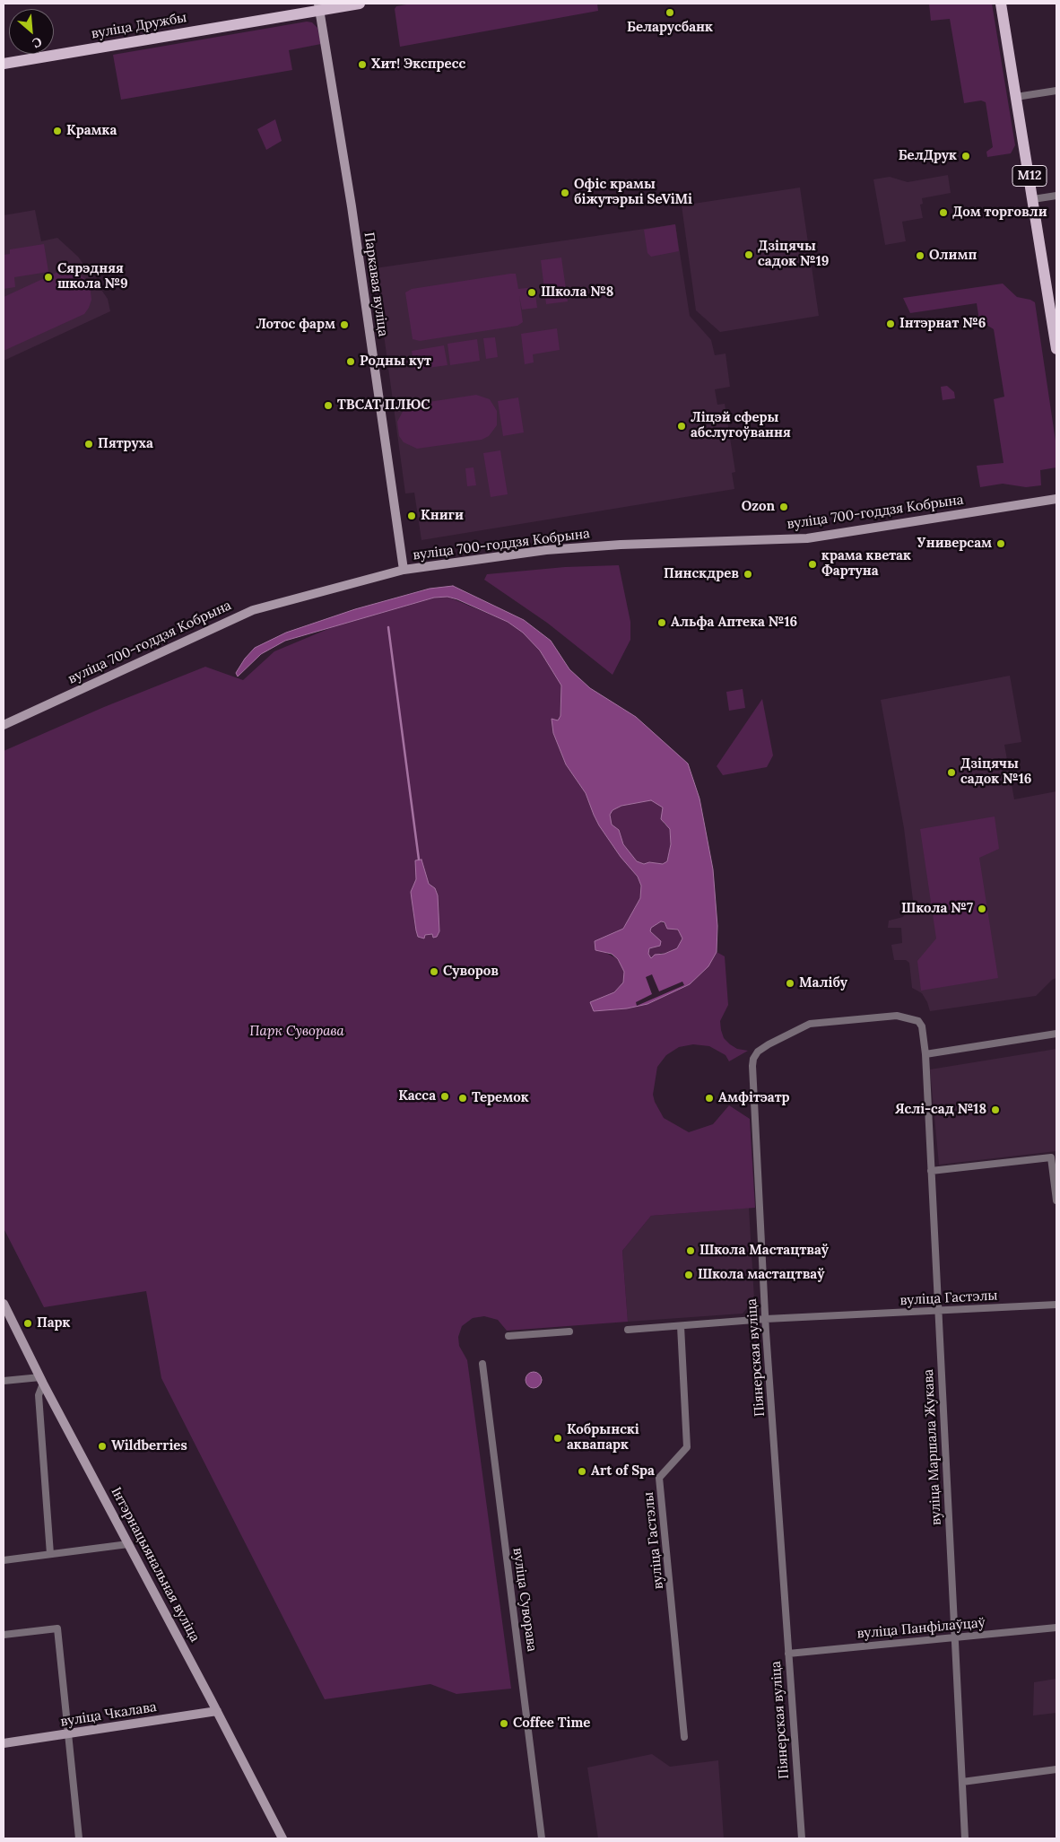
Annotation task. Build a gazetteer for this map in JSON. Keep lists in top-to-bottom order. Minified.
{"streets":{"main road":["вуліца Дружбы","М12"],"street":["Паркавая вуліца","вуліца 700-годдзя Кобрына","вуліца Гастэлы","Піянерская вуліца","вуліца Маршала Жукава","Інтэрнацыянальная вуліца","вуліца Суворава","вуліца Панфілаўцаў","вуліца Чкалава"]},"crossings":[["вуліца Дружбы","Паркавая вуліца"],["Паркавая вуліца","вуліца 700-годдзя Кобрына"],["вуліца Гастэлы","Піянерская вуліца"],["вуліца Гастэлы","вуліца Маршала Жукава"],["Піянерская вуліца","вуліца Маршала Жукава"],["Піянерская вуліца","вуліца Панфілаўцаў"],["вуліца Маршала Жукава","вуліца Панфілаўцаў"],["Інтэрнацыянальная вуліца","вуліца Чкалава"]],"parks":["Парк Суворава"],"places":["Беларусбанк","Хит! Экспресс","Крамка","БелДрук","Офіс крамы біжутэрыі SeViMi","Дом торговли","Дзіцячы садок №19","Олимп","Сярэдняя школа №9","Школа №8","Інтэрнат №6","Лотос фарм","Родны кут","ТВСАТ ПЛЮС","Ліцэй сферы абслугоўвання","Пятруха","Ozon","Книги","Универсам","крама кветак Фартуна","Пинскдрев","Альфа Аптека №16","Дзіцячы садок №16","Школа №7","Суворов","Малібу","Касса","Теремок","Амфітэатр","Яслі-сад №18","Школа Мастацтваў","Школа мастацтваў","Парк","Кобрынскі аквапарк","Wildberries","Art of Spa","Coffee Time"],"north":"bottom right"}
